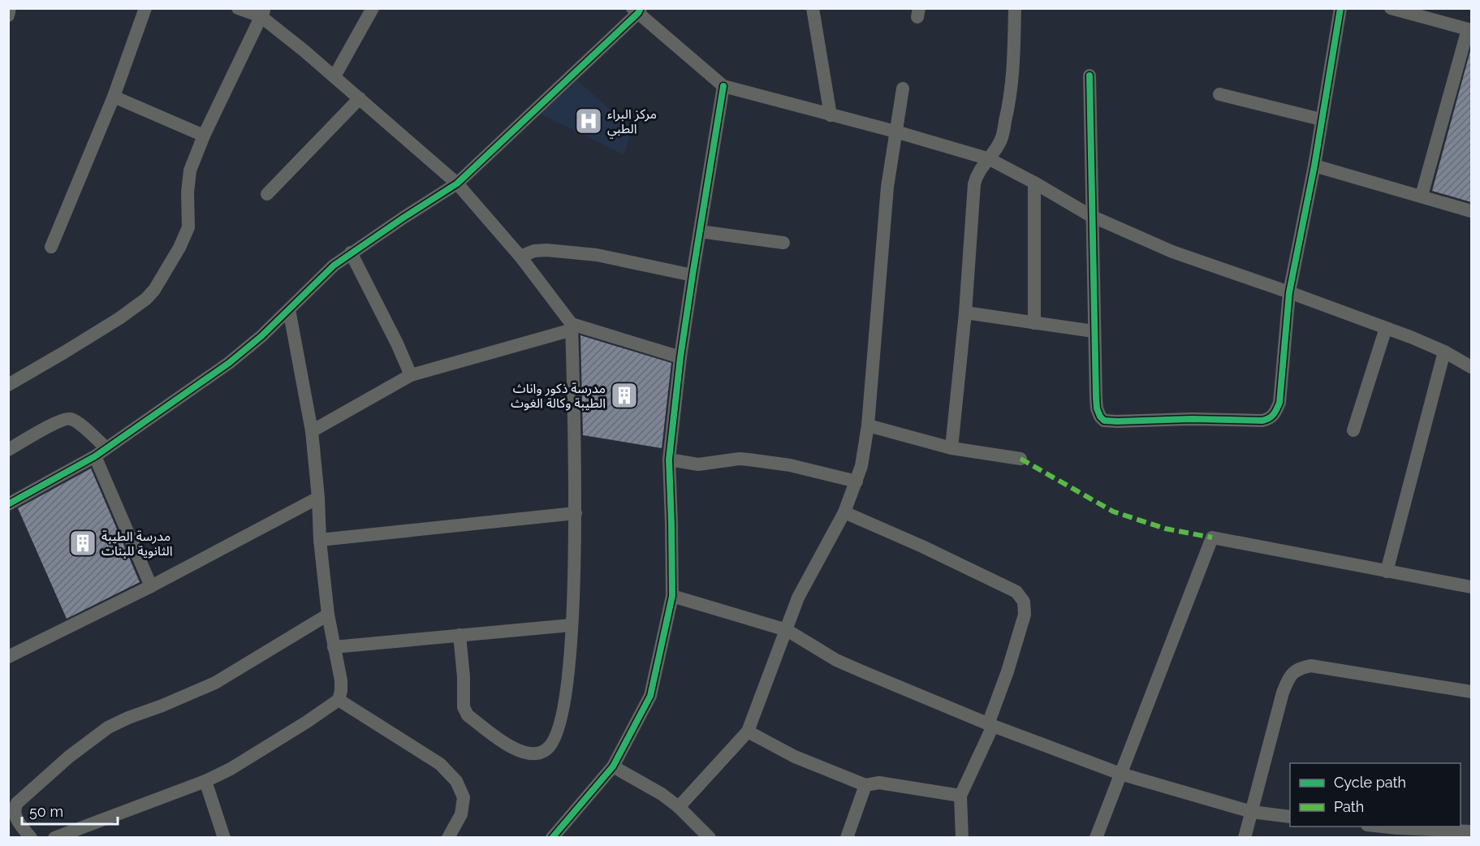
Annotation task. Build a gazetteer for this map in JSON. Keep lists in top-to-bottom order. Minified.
{"places":{"hospital":["مركز البراء الطبي"],"building":["مدرسة ذكور واناث الطيبة وكالة الغوث","مدرسة الطيبة الثانوية للبنات"]},"legend":["Cycle path","Path"],"scale_bar":"50 m"}
